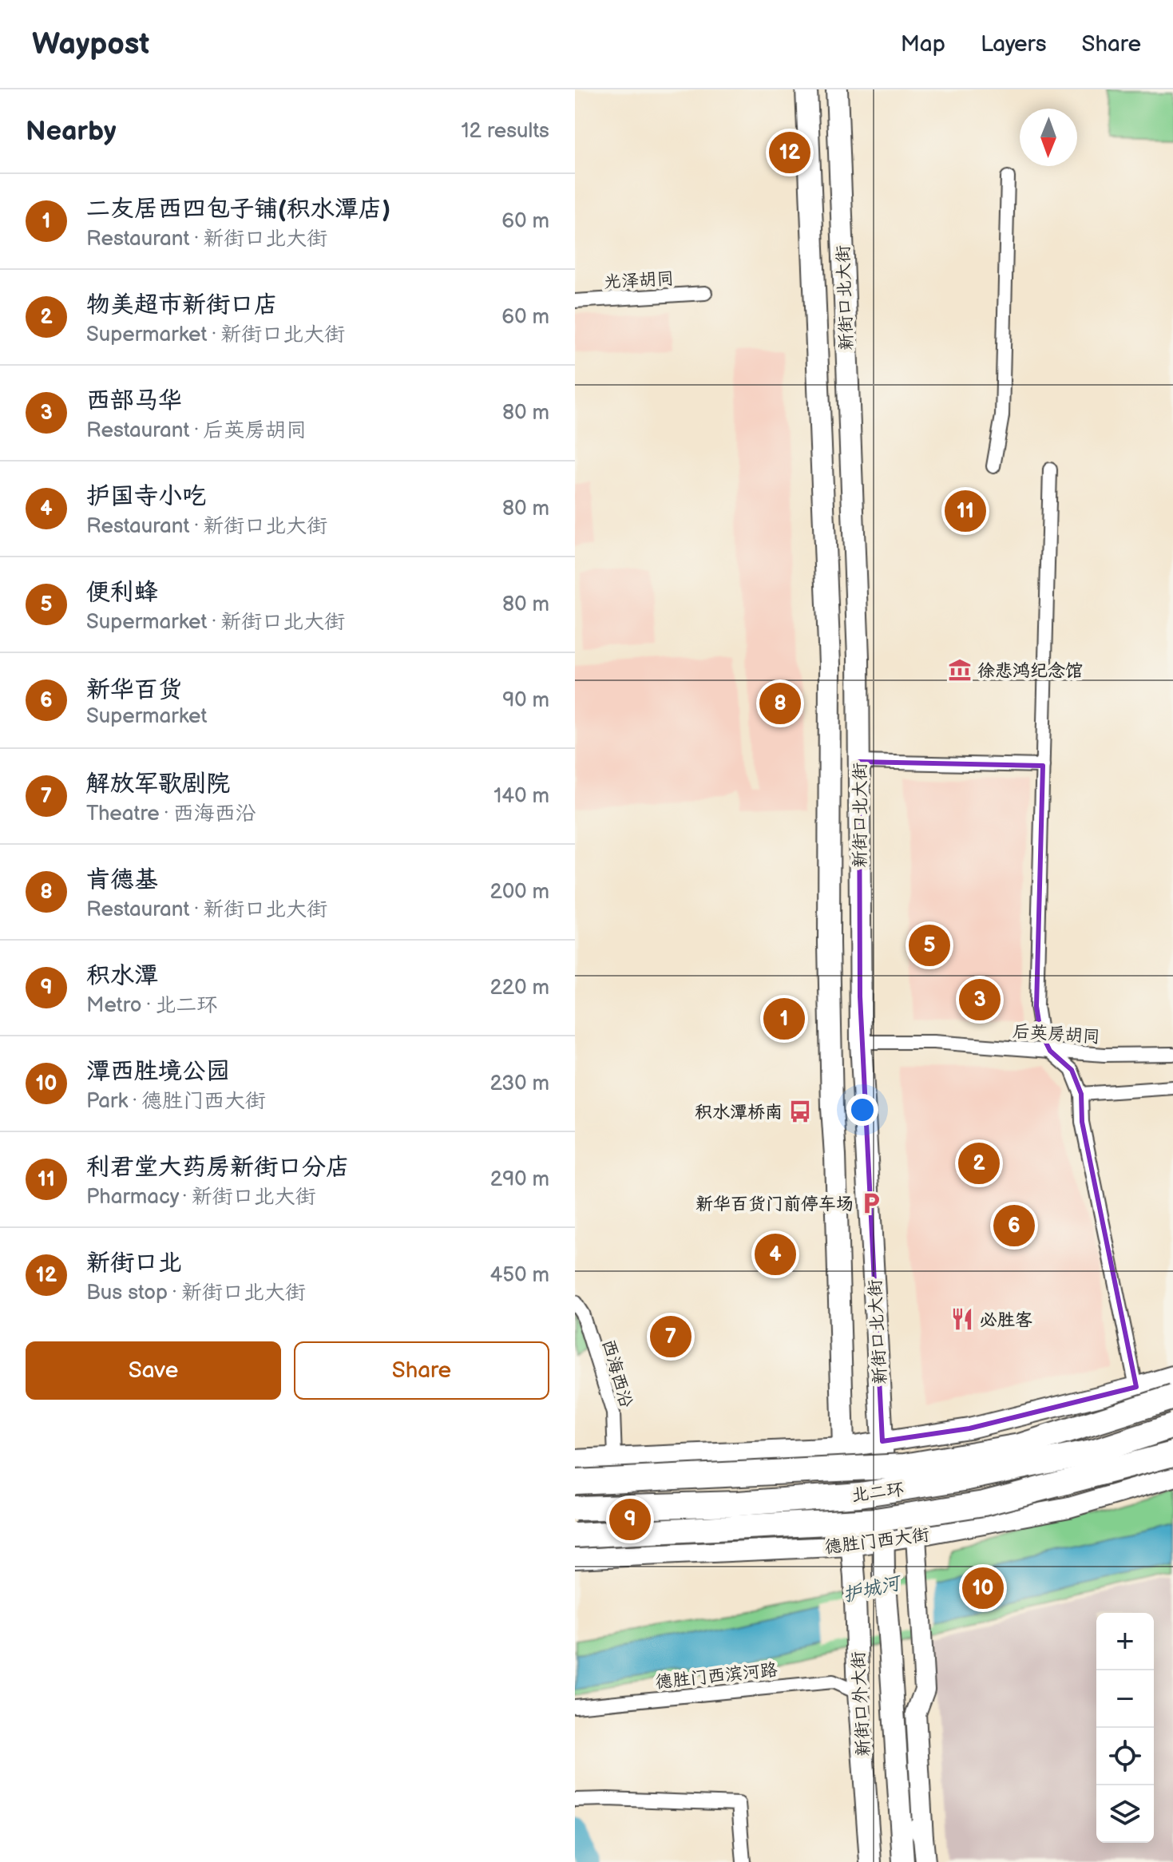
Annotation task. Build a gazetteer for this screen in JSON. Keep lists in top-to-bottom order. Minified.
{"streets":{"highway":["北二环"],"main road":["新街口北大街","新街口外大街"],"street":["光泽胡同","后英房胡同","西海西沿","德胜门西大街","德胜门西滨河路"]},"crossings":[["新街口北大街","后英房胡同"],["新街口北大街","德胜门西大街"],["新街口北大街","新街口外大街"],["德胜门西大街","新街口外大街"],["德胜门西滨河路","新街口外大街"]],"water":["护城河"],"places":{"museum":["徐悲鸿纪念馆"],"bus stop":["积水潭桥南"],"parking":["新华百货门前停车场"],"restaurant":["必胜客"]},"north":"bottom","page":{"header":"Waypost","nav":["Map","Layers","Share"],"heading":["Nearby","12 results"],"pins":["12","11","8","5","3","1","2","6","4","7","9","10"],"list":[{"mark":"1","name":"二友居西四包子铺(积水潭店)","note":"Restaurant · 新街口北大街","value":"60 m"},{"mark":"2","name":"物美超市新街口店","note":"Supermarket · 新街口北大街","value":"60 m"},{"mark":"3","name":"西部马华","note":"Restaurant · 后英房胡同","value":"80 m"},{"mark":"4","name":"护国寺小吃","note":"Restaurant · 新街口北大街","value":"80 m"},{"mark":"5","name":"便利蜂","note":"Supermarket · 新街口北大街","value":"80 m"},{"mark":"6","name":"新华百货","note":"Supermarket","value":"90 m"},{"mark":"7","name":"解放军歌剧院","note":"Theatre · 西海西沿","value":"140 m"},{"mark":"8","name":"肯德基","note":"Restaurant · 新街口北大街","value":"200 m"},{"mark":"9","name":"积水潭","note":"Metro · 北二环","value":"220 m"},{"mark":"10","name":"潭西胜境公园","note":"Park · 德胜门西大街","value":"230 m"},{"mark":"11","name":"利君堂大药房新街口分店","note":"Pharmacy · 新街口北大街","value":"290 m"},{"mark":"12","name":"新街口北","note":"Bus stop · 新街口北大街","value":"450 m"}],"buttons":["Save","Share"],"map_buttons":["+","−"]}}
